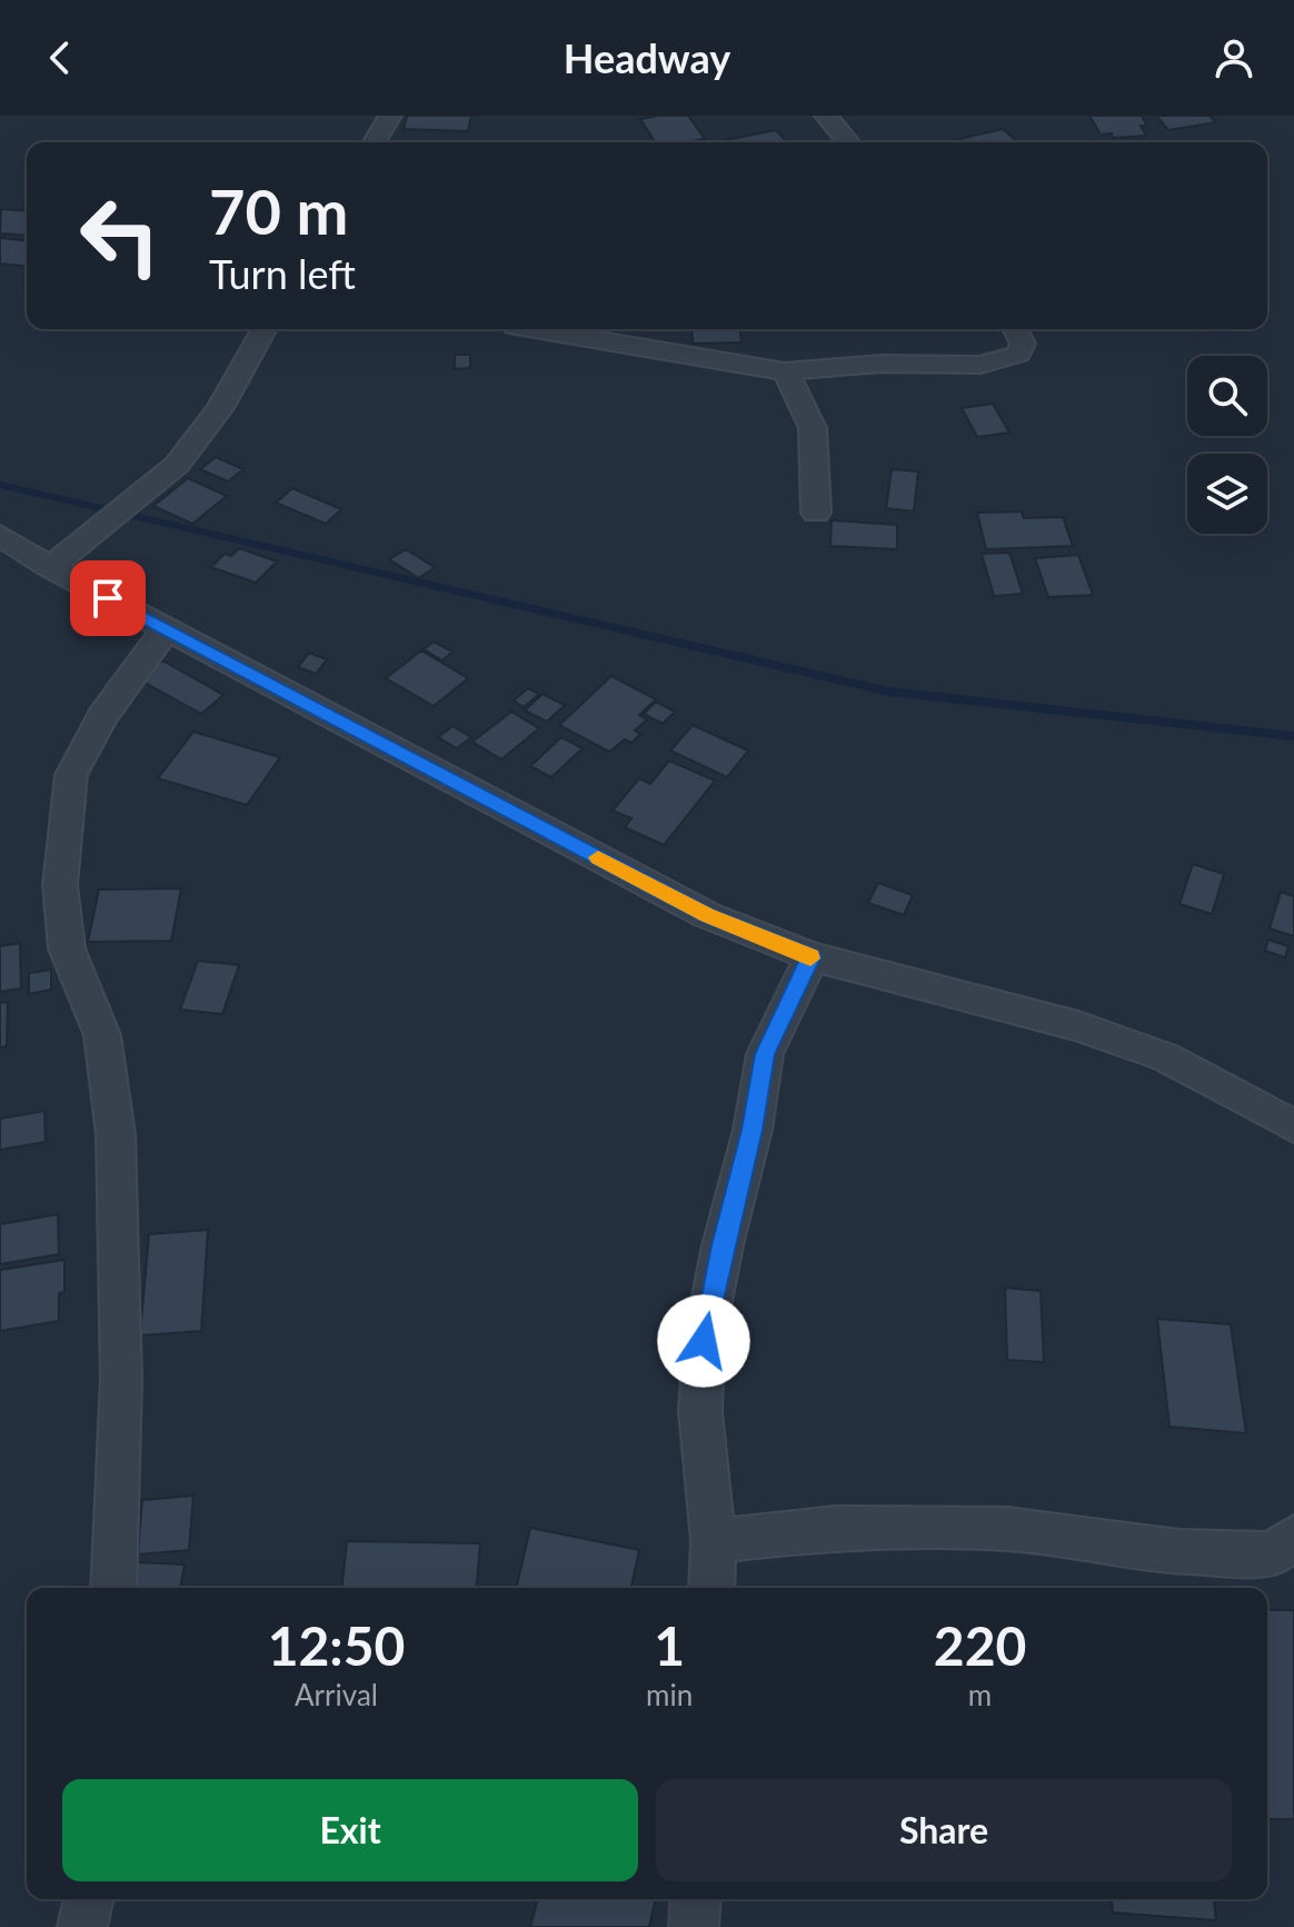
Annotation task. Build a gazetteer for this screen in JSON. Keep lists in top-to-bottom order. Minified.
{"page":{"header":"Headway","turn":["70 m","Turn left"],"eta":["12:50","Arrival","1","min","220","m"],"buttons":["Exit","Share"]}}
